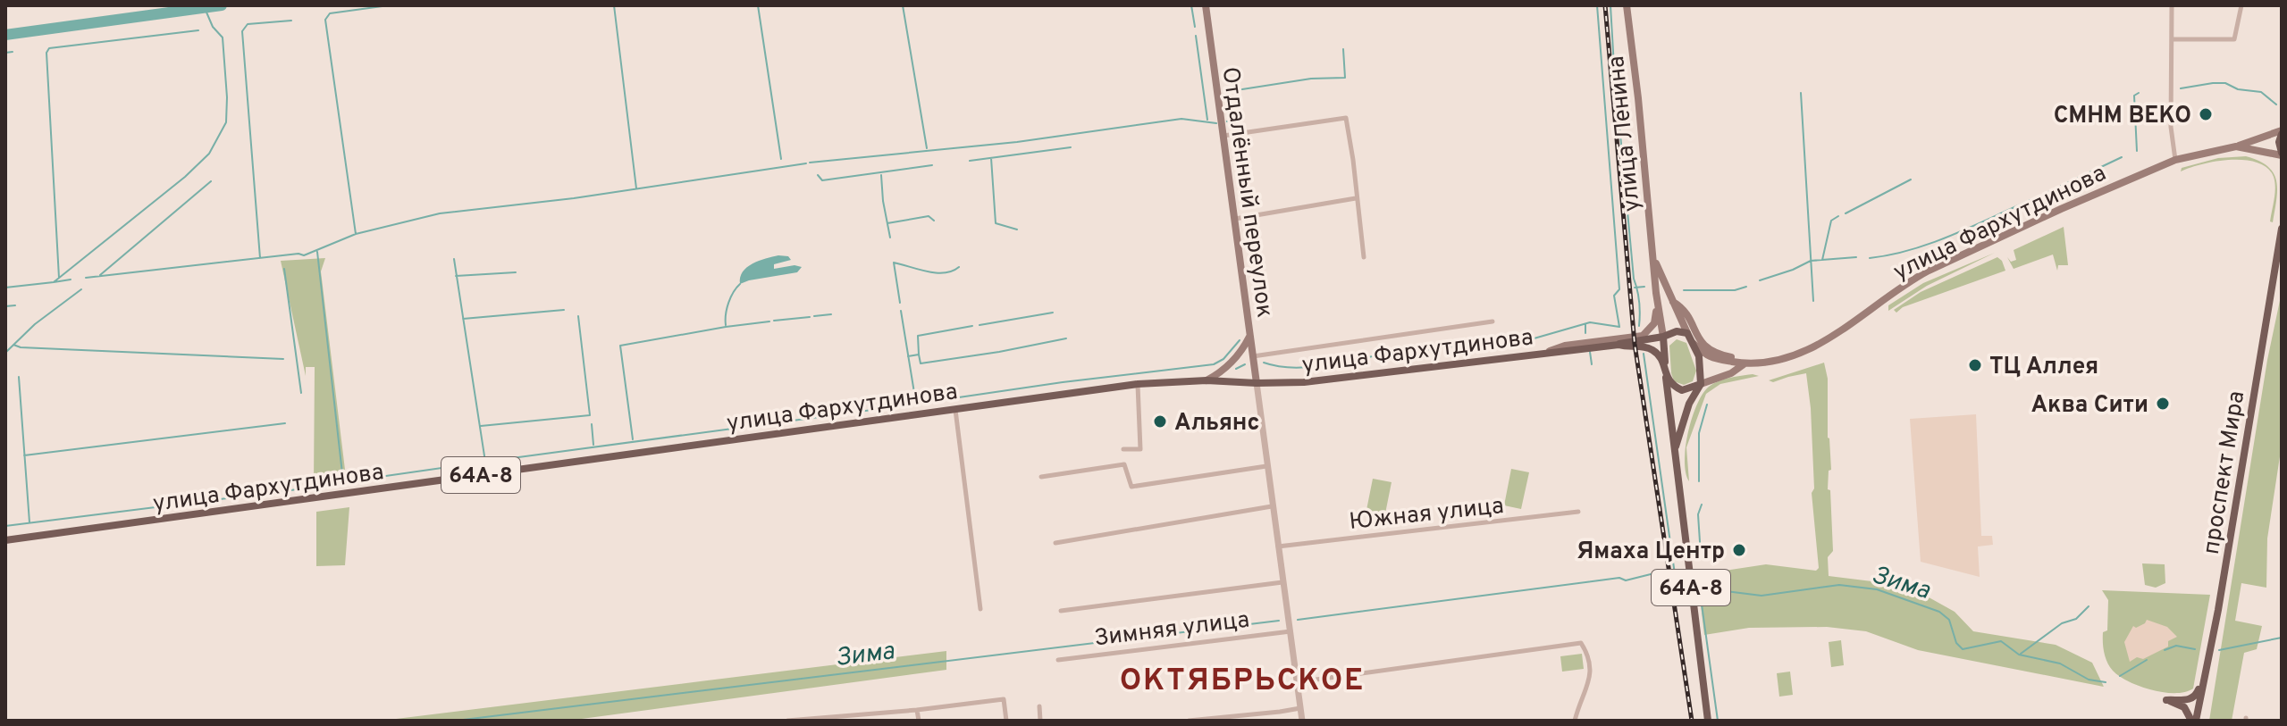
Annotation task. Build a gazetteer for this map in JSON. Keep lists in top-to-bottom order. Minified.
{"streets":{"main road":["улица Ленина","Отдалённый переулок","улица Фархутдинова","проспект Мира","64А-8"],"street":["Южная улица","Зимняя улица"]},"crossings":[["улица Ленина","64А-8"],["Отдалённый переулок","улица Фархутдинова"],["улица Фархутдинова","64А-8"]],"districts":["ОКТЯБРЬСКОЕ"],"water":["Зима"],"places":["СМНМ ВЕКО","ТЦ Аллея","Аква Сити","Альянс","Ямаха Центр"]}
